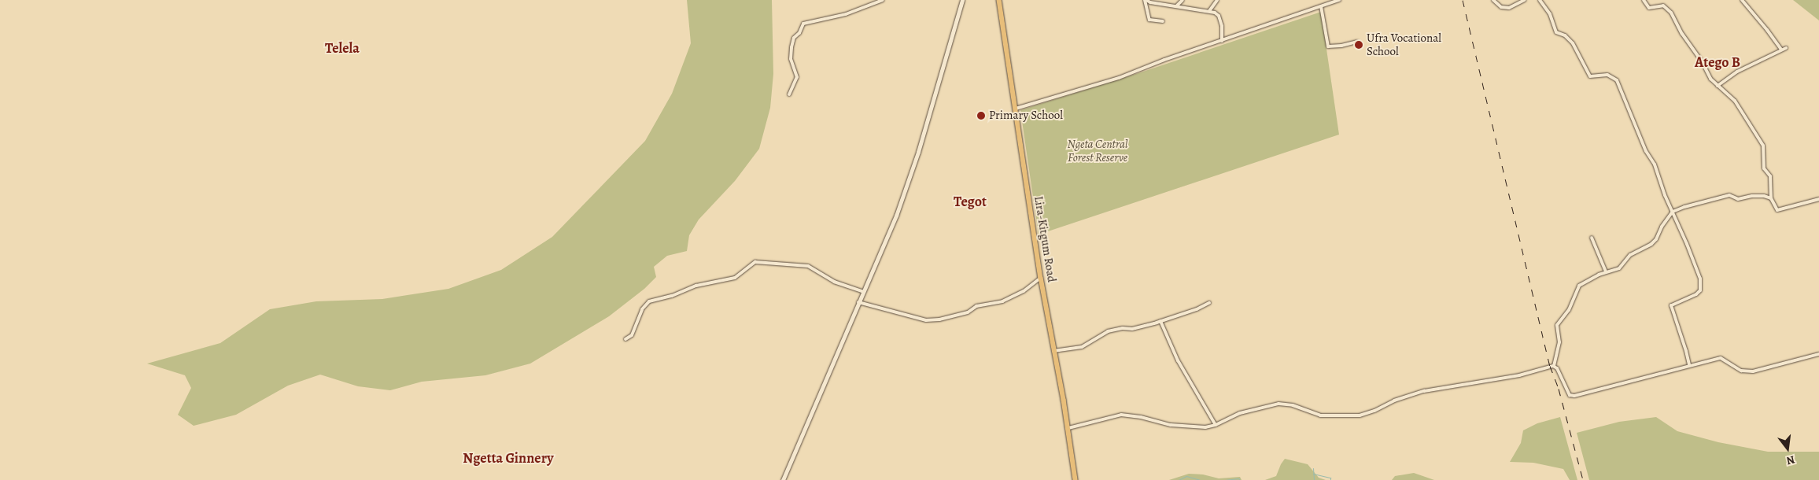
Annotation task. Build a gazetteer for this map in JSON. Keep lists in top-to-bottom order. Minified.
{"streets":{"main road":["Lira-Kitgum Road"]},"districts":["Telela","Atego B","Tegot","Ngetta Ginnery"],"parks":["Ngeta Central Forest Reserve"],"places":["Ufra Vocational School","Primary School"],"north":"bottom"}
